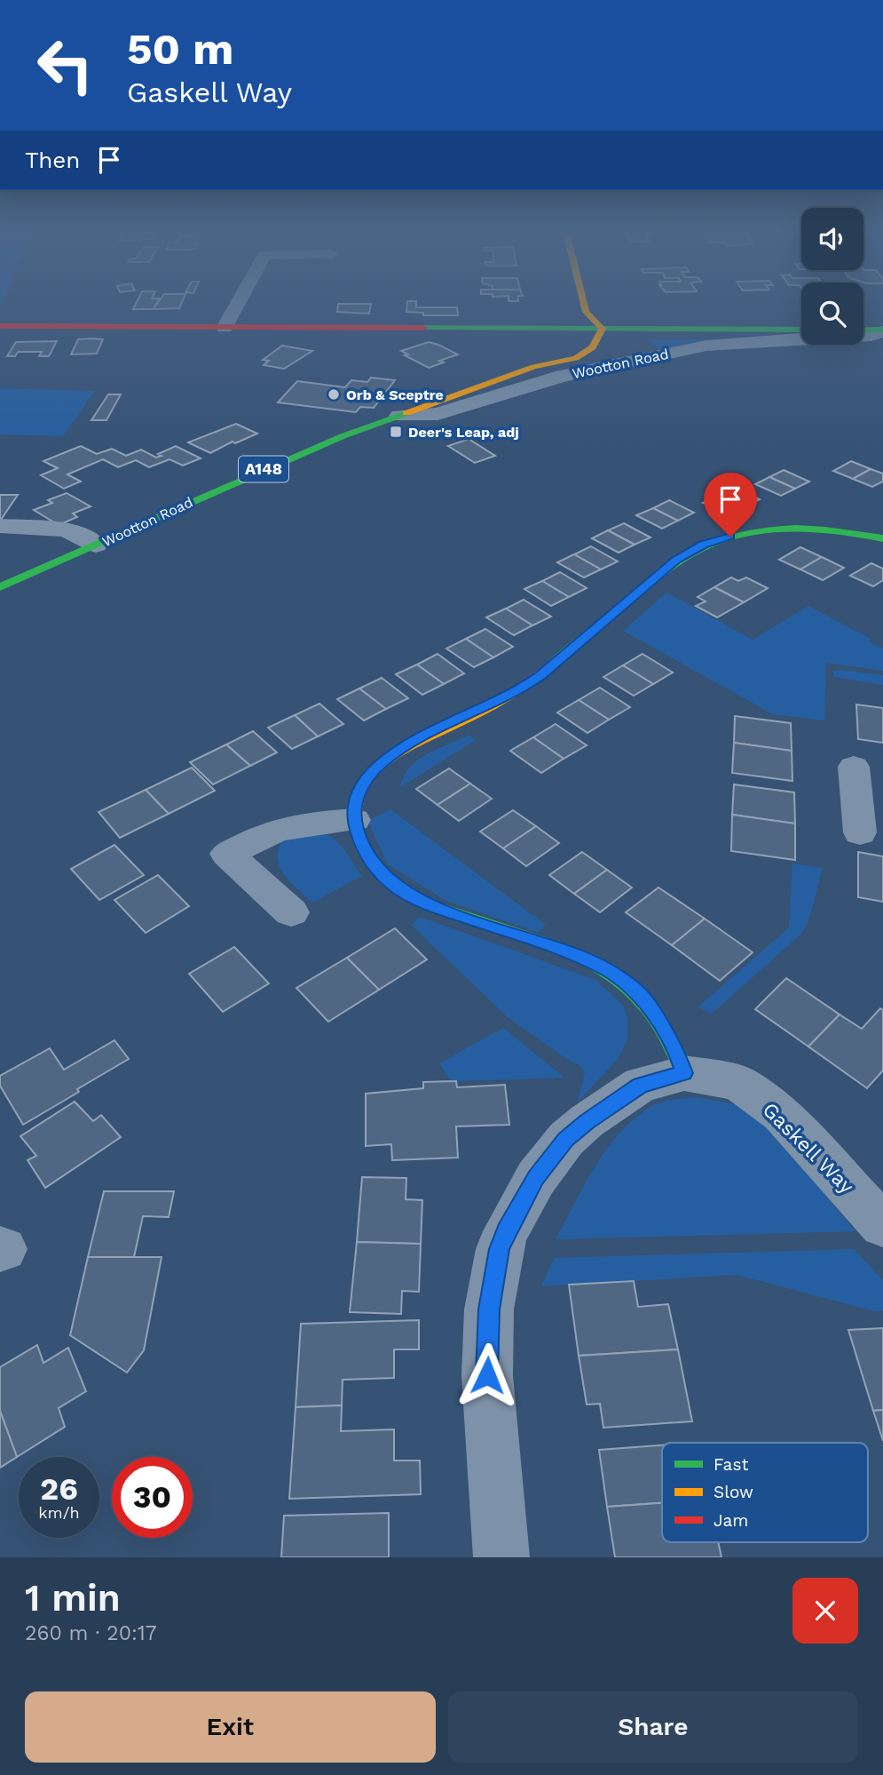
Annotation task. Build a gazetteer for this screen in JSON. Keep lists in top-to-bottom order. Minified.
{"streets":{"main road":["Wootton Road","A148"],"street":["Gaskell Way"]},"places":{"other":["Orb & Sceptre"],"transit":["Deer's Leap, adj"]},"legend":["Fast","Slow","Jam"],"page":{"turn":["50 m","Gaskell Way"],"then":"Then","speed":"26 km/h","limit":"30","heading":["1 min","260 m · 20:17"],"buttons":["Exit","Share"]}}
